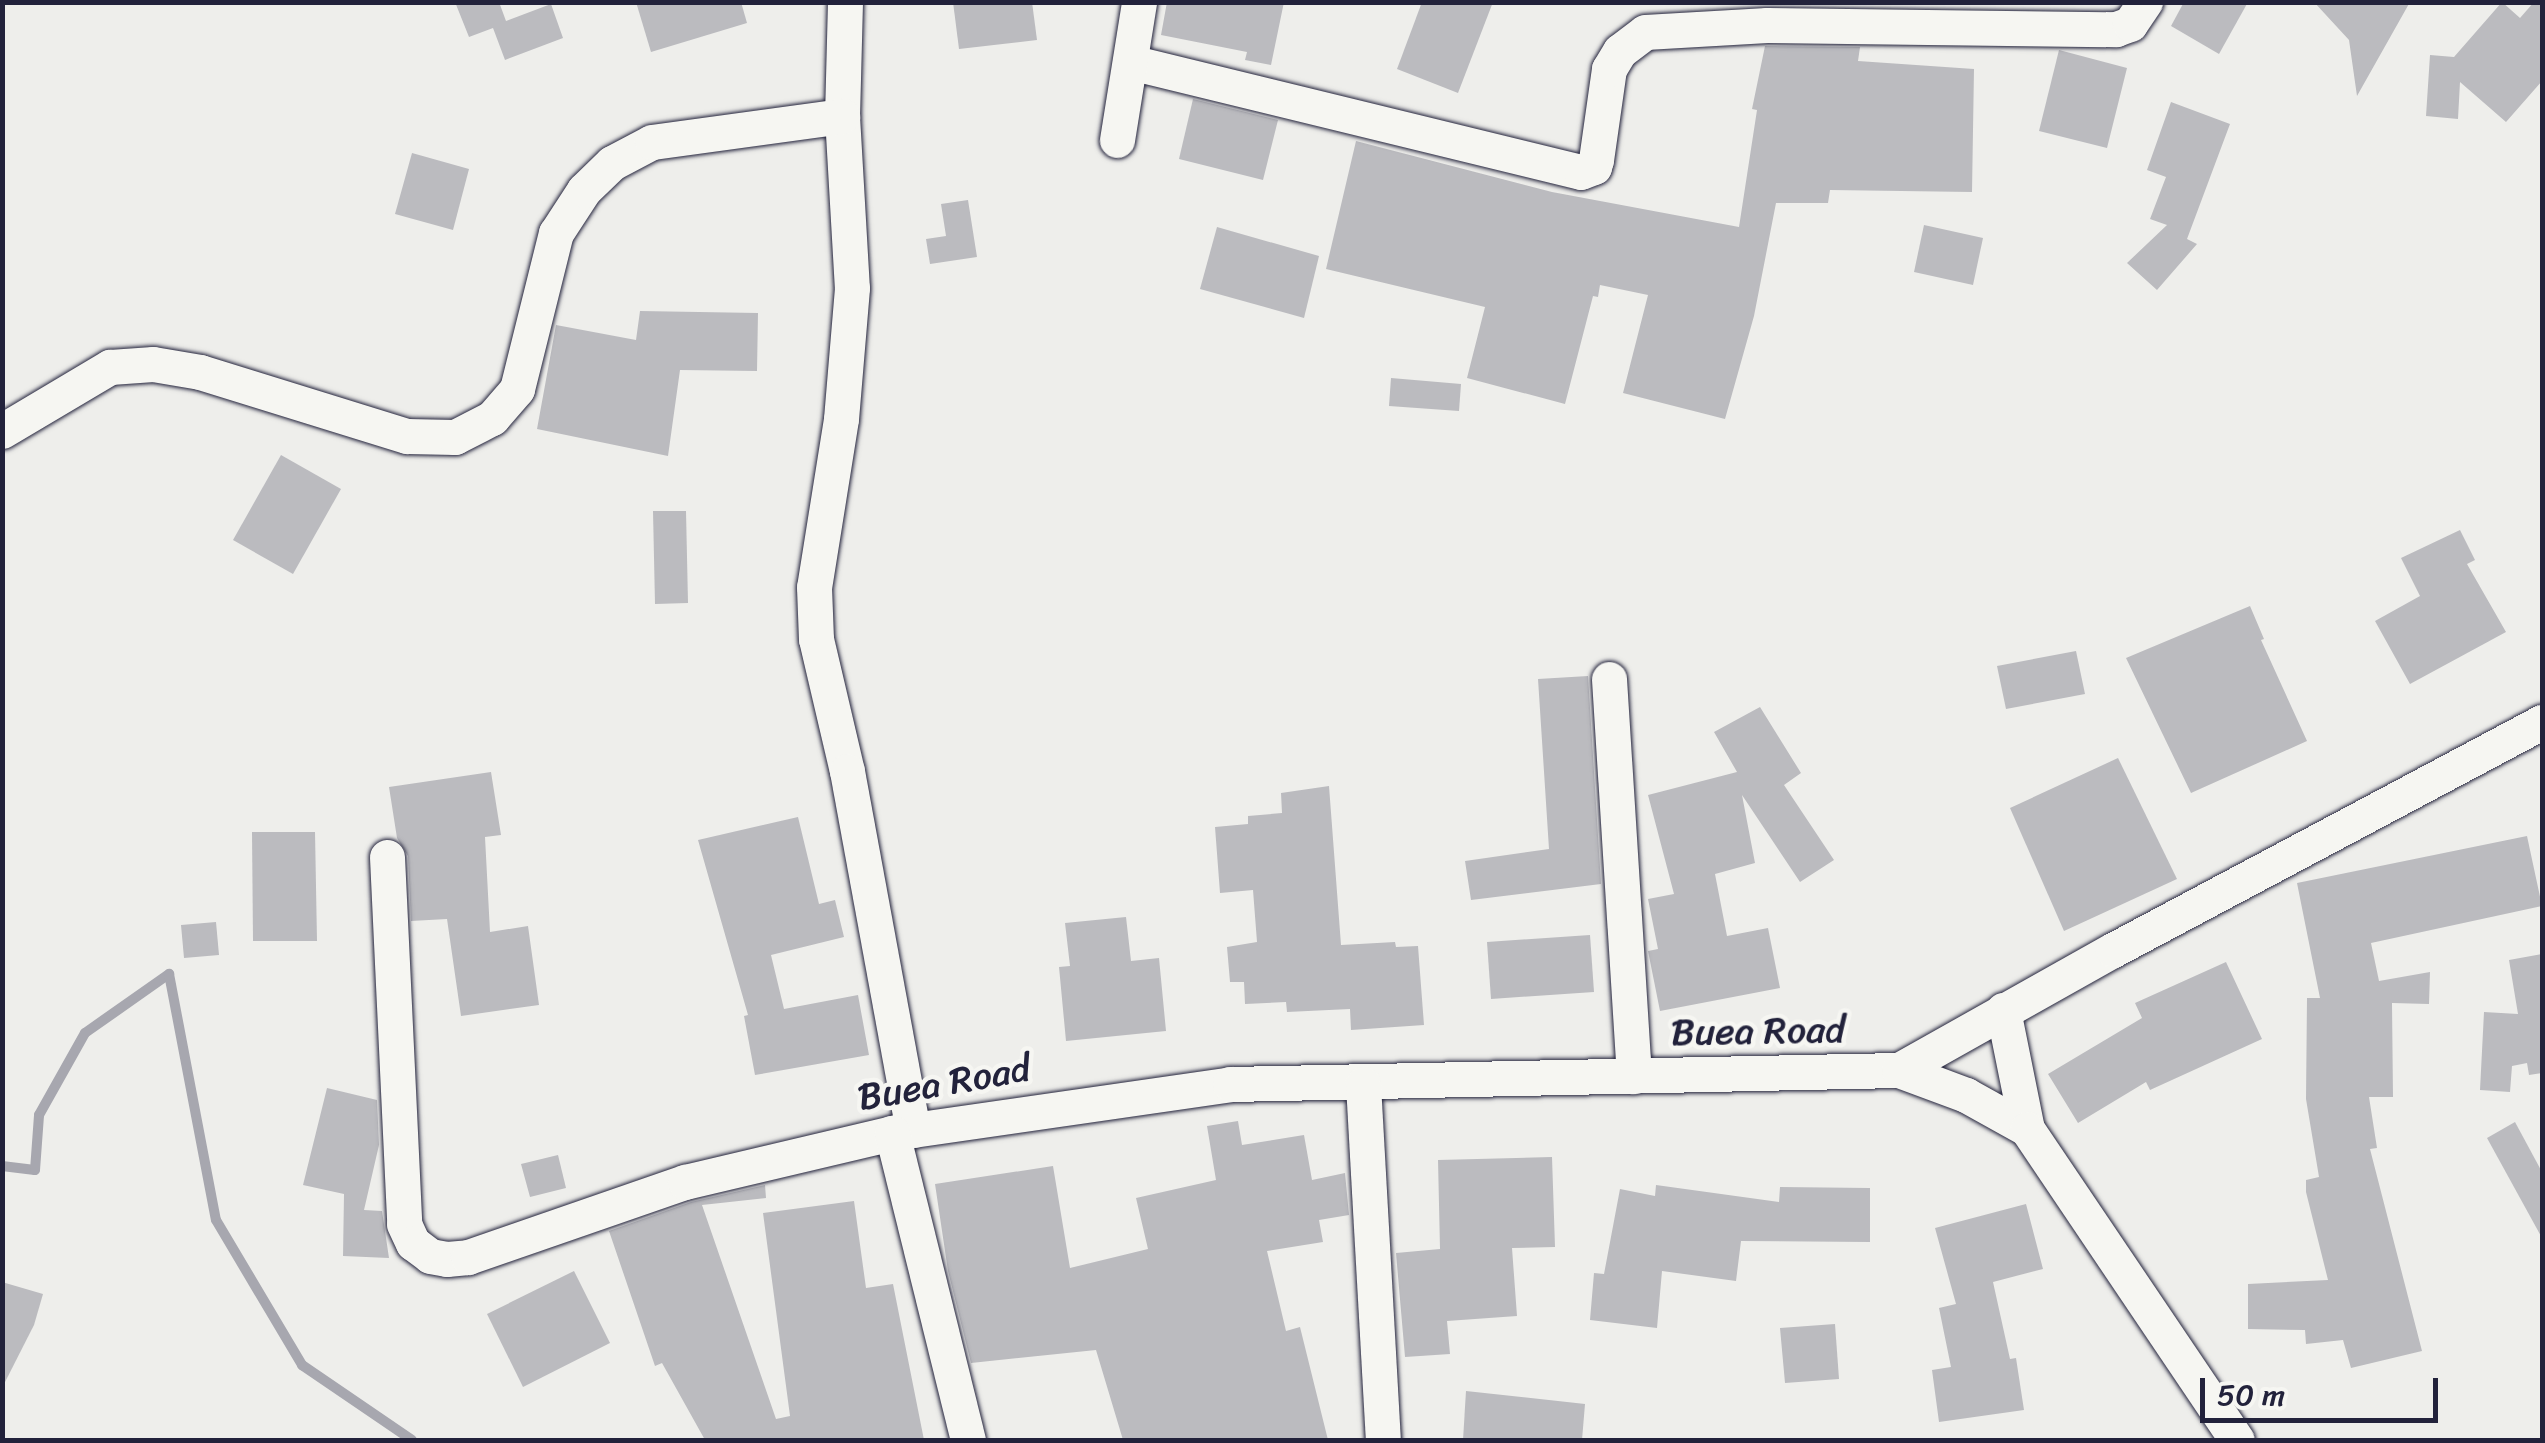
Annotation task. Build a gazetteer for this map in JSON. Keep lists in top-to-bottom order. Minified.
{"streets":{"street":["Buea Road"]},"scale_bar":"50 m"}
